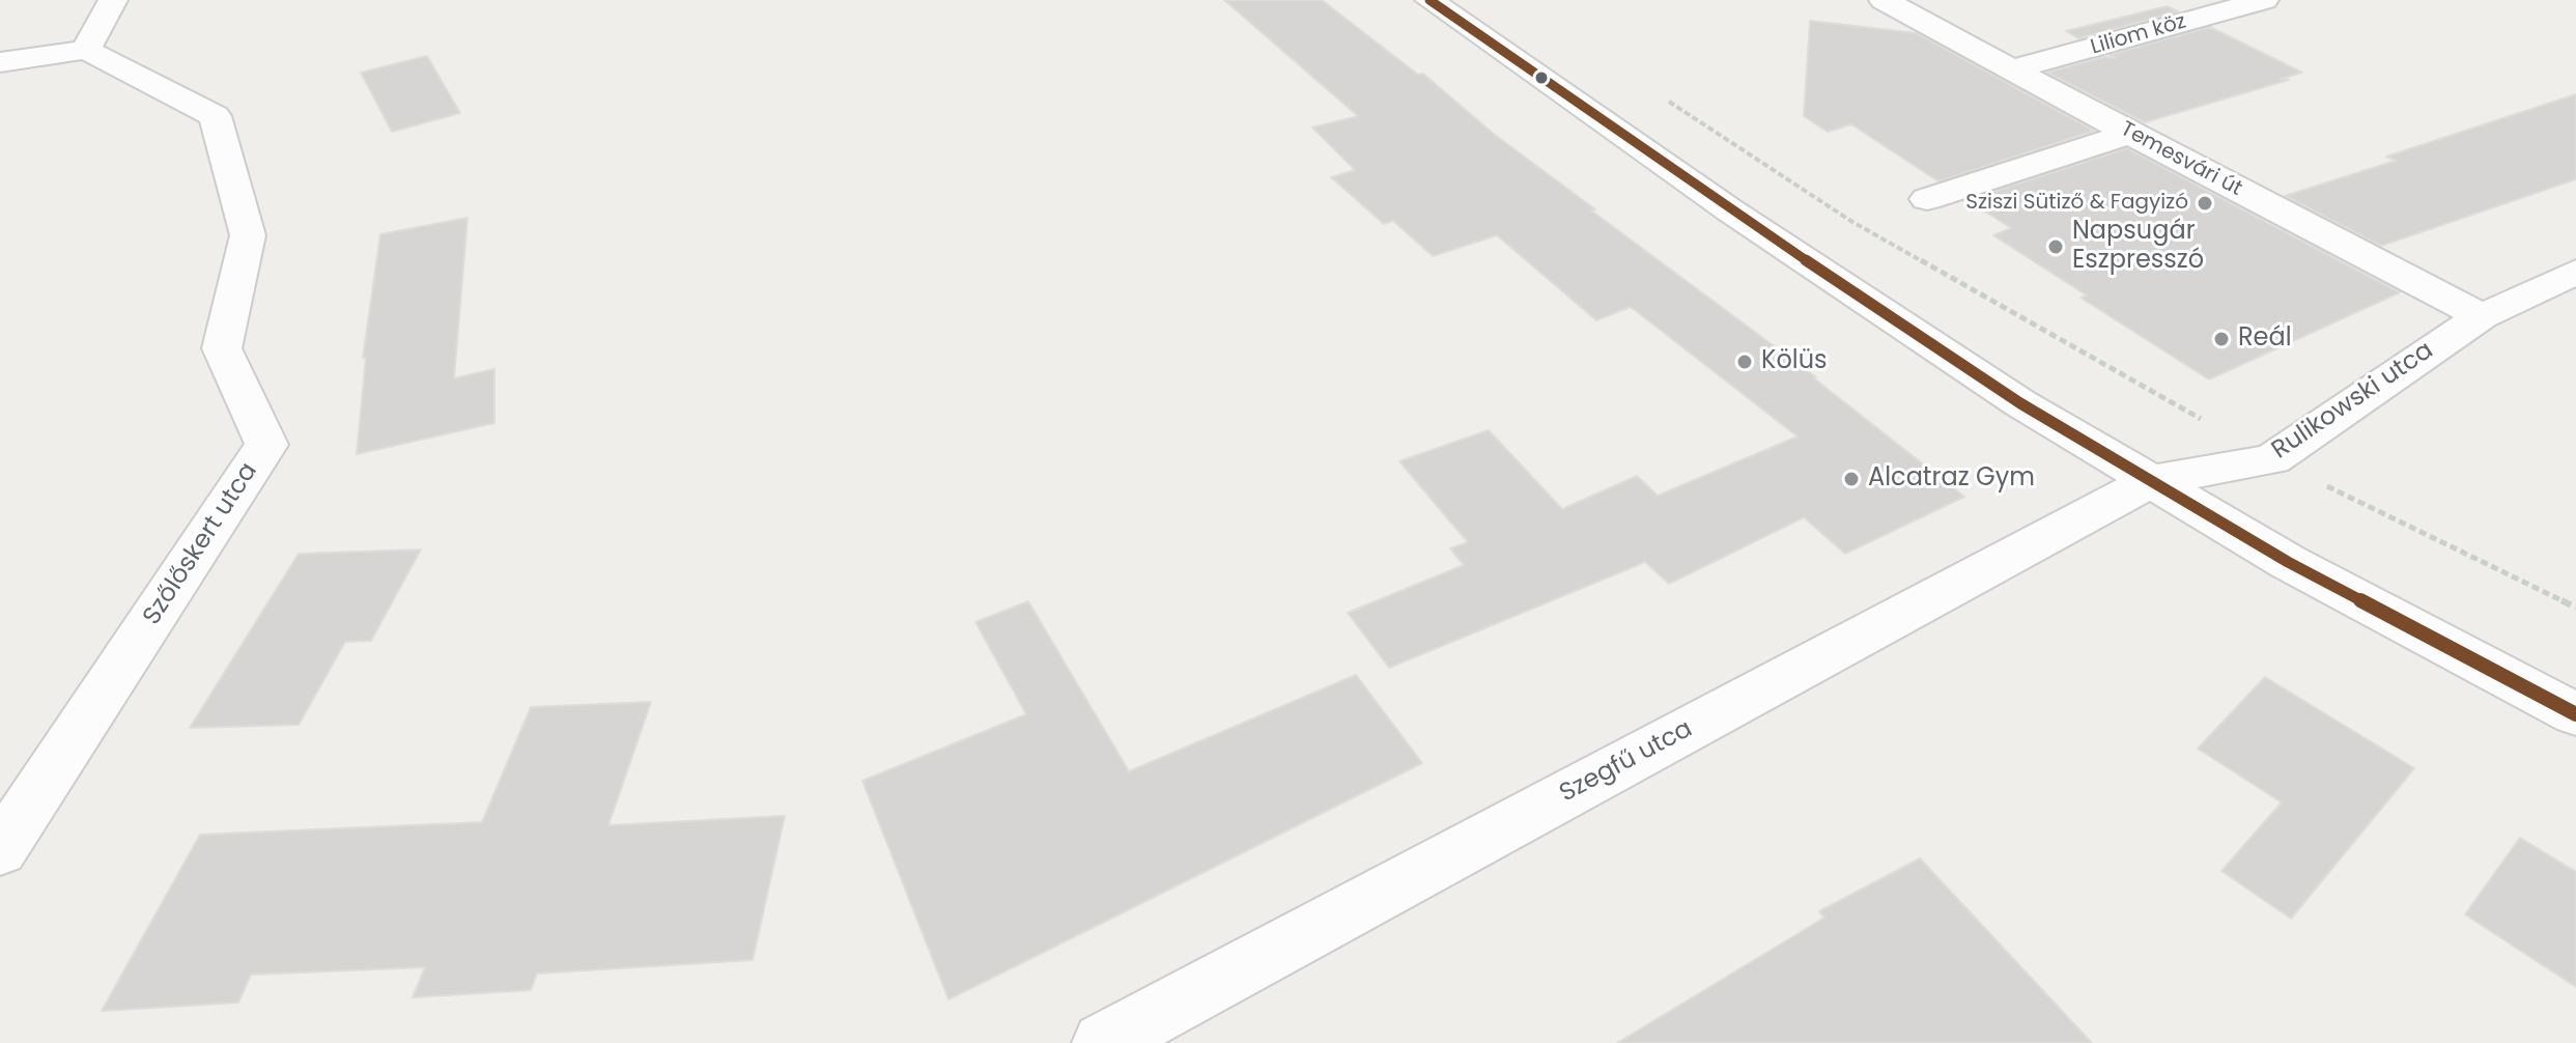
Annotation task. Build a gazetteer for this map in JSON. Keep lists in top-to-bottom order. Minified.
{"streets":{"street":["Liliom köz","Temesvári út","Rulikowski utca","Szőlőskert utca","Szegfű utca"]},"crossings":[["Liliom köz","Temesvári út"],["Temesvári út","Rulikowski utca"],["Rulikowski utca","Szegfű utca"]],"places":["Sziszi Sütiző & Fagyizó","Napsugár Eszpresszó","Reál","Kölüs","Alcatraz Gym"]}
